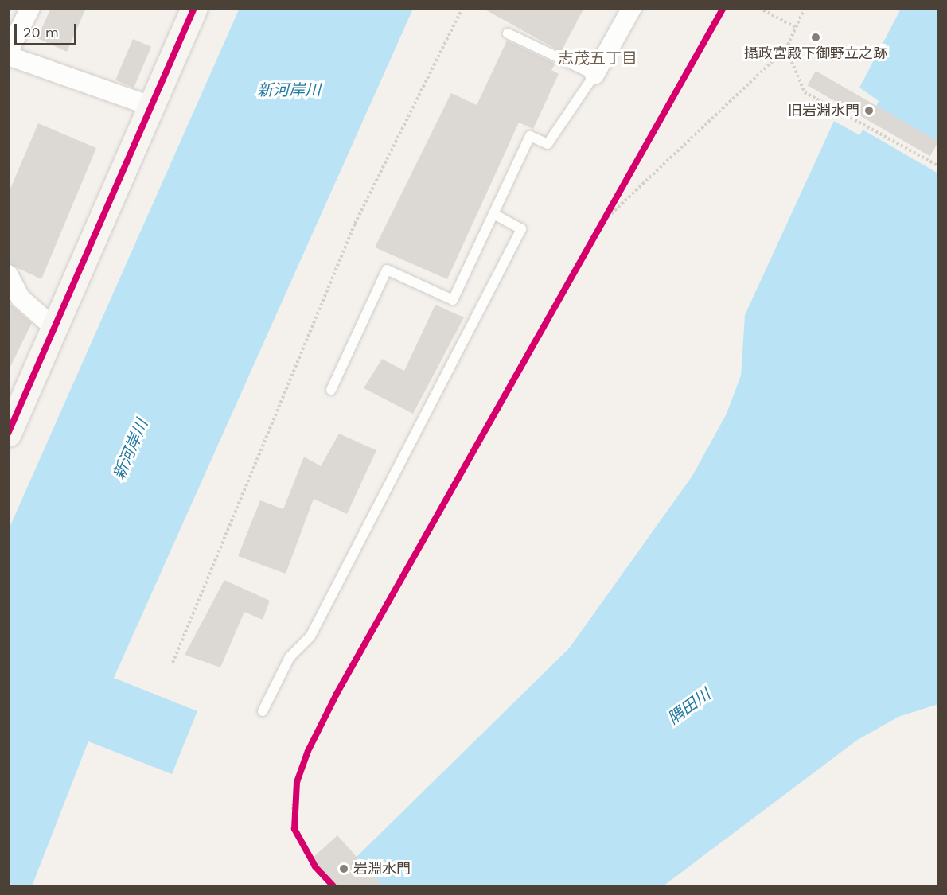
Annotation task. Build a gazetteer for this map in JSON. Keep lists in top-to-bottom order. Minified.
{"districts":["志茂五丁目"],"water":["新河岸川","隅田川"],"places":["攝政宮殿下御野立之跡","旧岩淵水門","岩淵水門"],"scale_bar":"20 m"}
